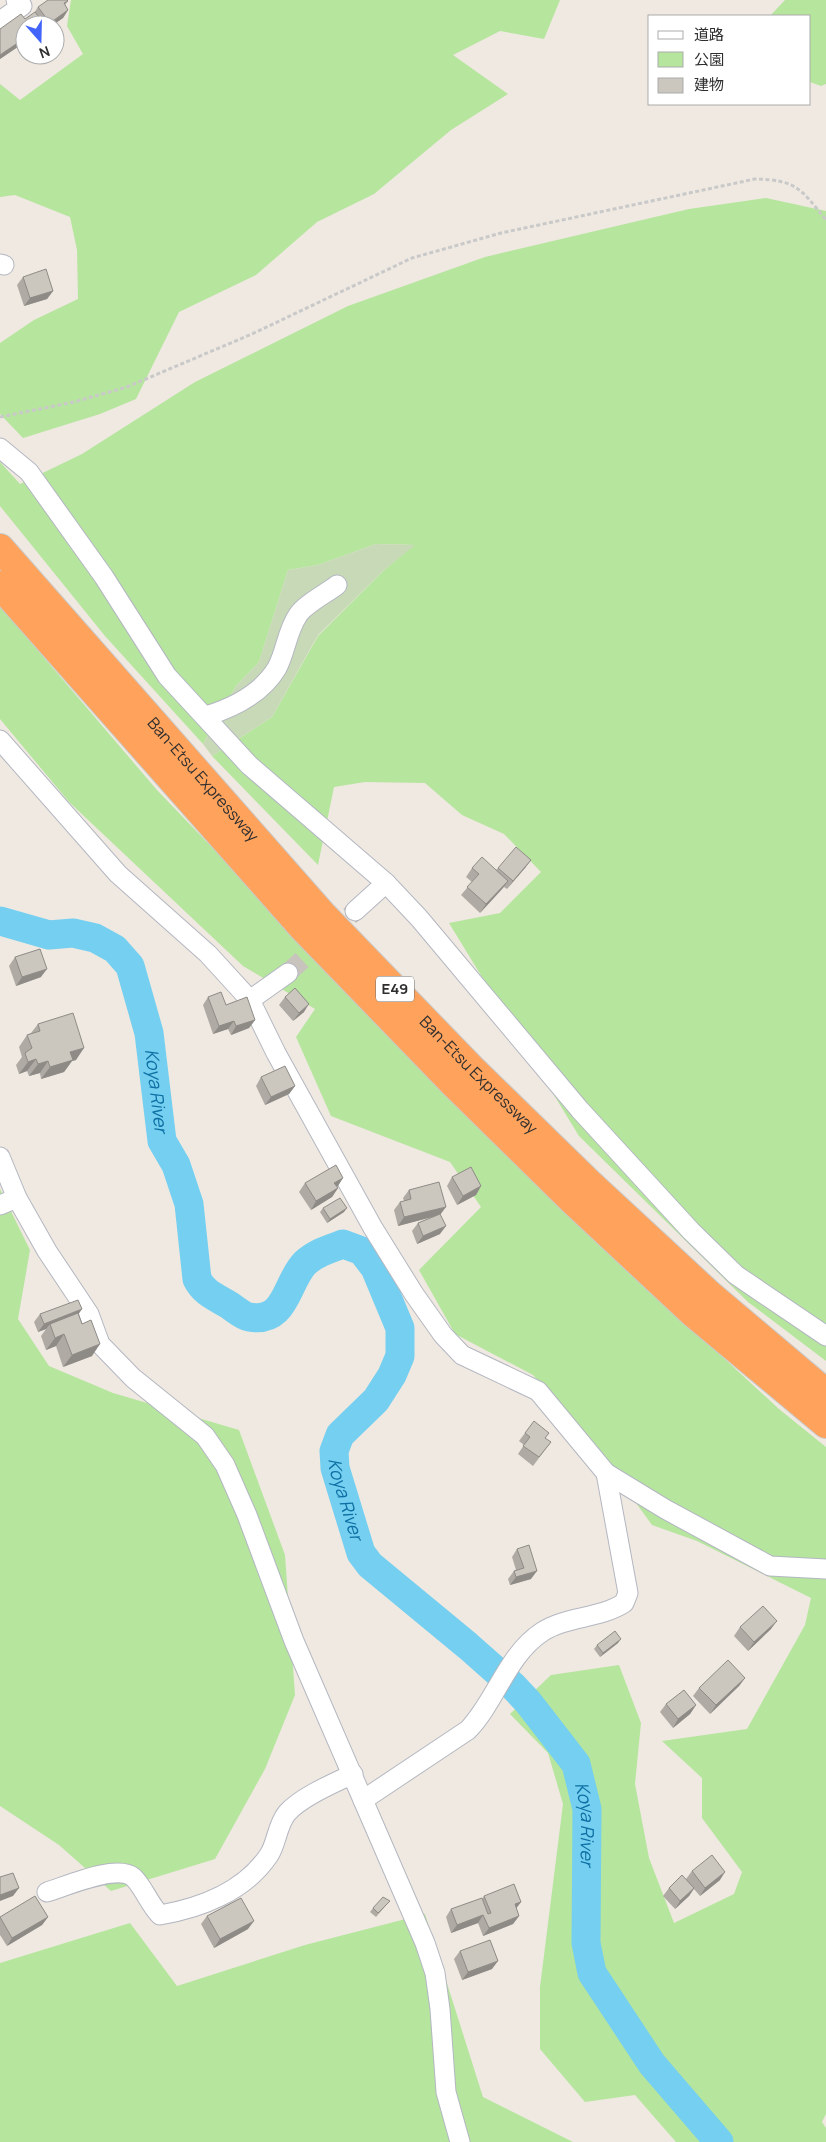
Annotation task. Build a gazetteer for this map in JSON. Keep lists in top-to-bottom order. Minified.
{"streets":{"highway":["Ban-Etsu Expressway","E49"]},"water":["Koya River"],"legend":["道路","公園","建物"],"north":"bottom"}
